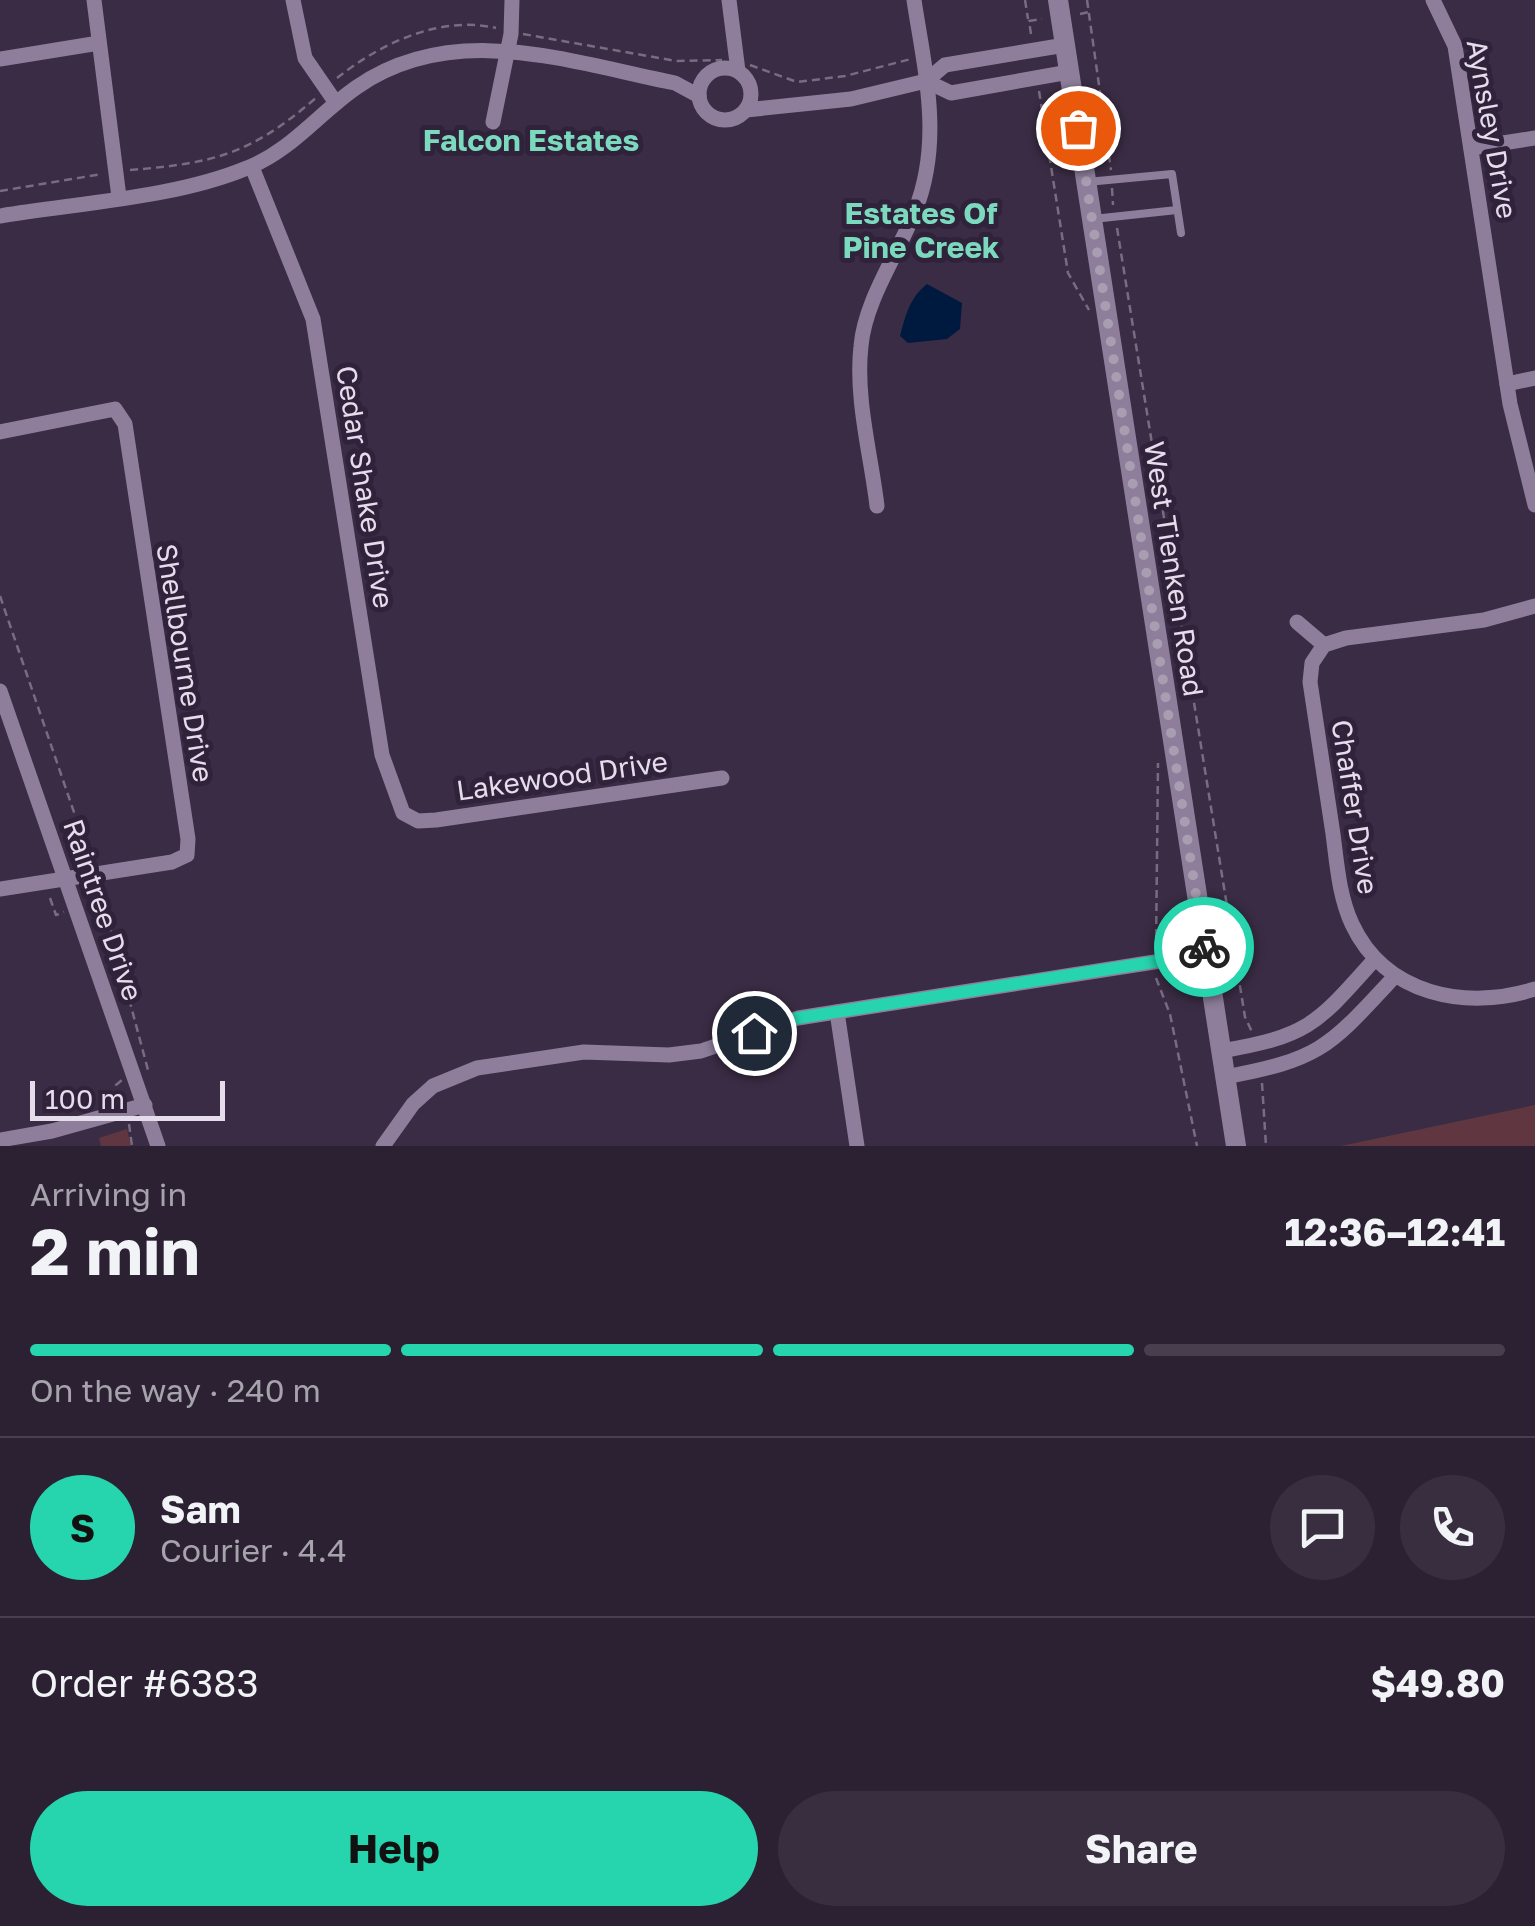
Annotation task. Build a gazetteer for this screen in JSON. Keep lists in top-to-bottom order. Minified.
{"streets":{"street":["Aynsley Drive","Cedar Shake Drive","West Tienken Road","Shellbourne Drive","Lakewood Drive","Chaffer Drive","Raintree Drive"]},"crossings":[["Cedar Shake Drive","Lakewood Drive"],["Shellbourne Drive","Raintree Drive"]],"districts":["Falcon Estates","Estates Of Pine Creek"],"scale_bar":"100 m","page":{"scale":"100 m","heading":["2 min","Arriving in","12:36–12:41"],"panel":["Sam","Courier · 4.4","Order #6383","$49.80"],"bar":"On the way · 240 m","round":"S","buttons":["Help","Share"]}}
